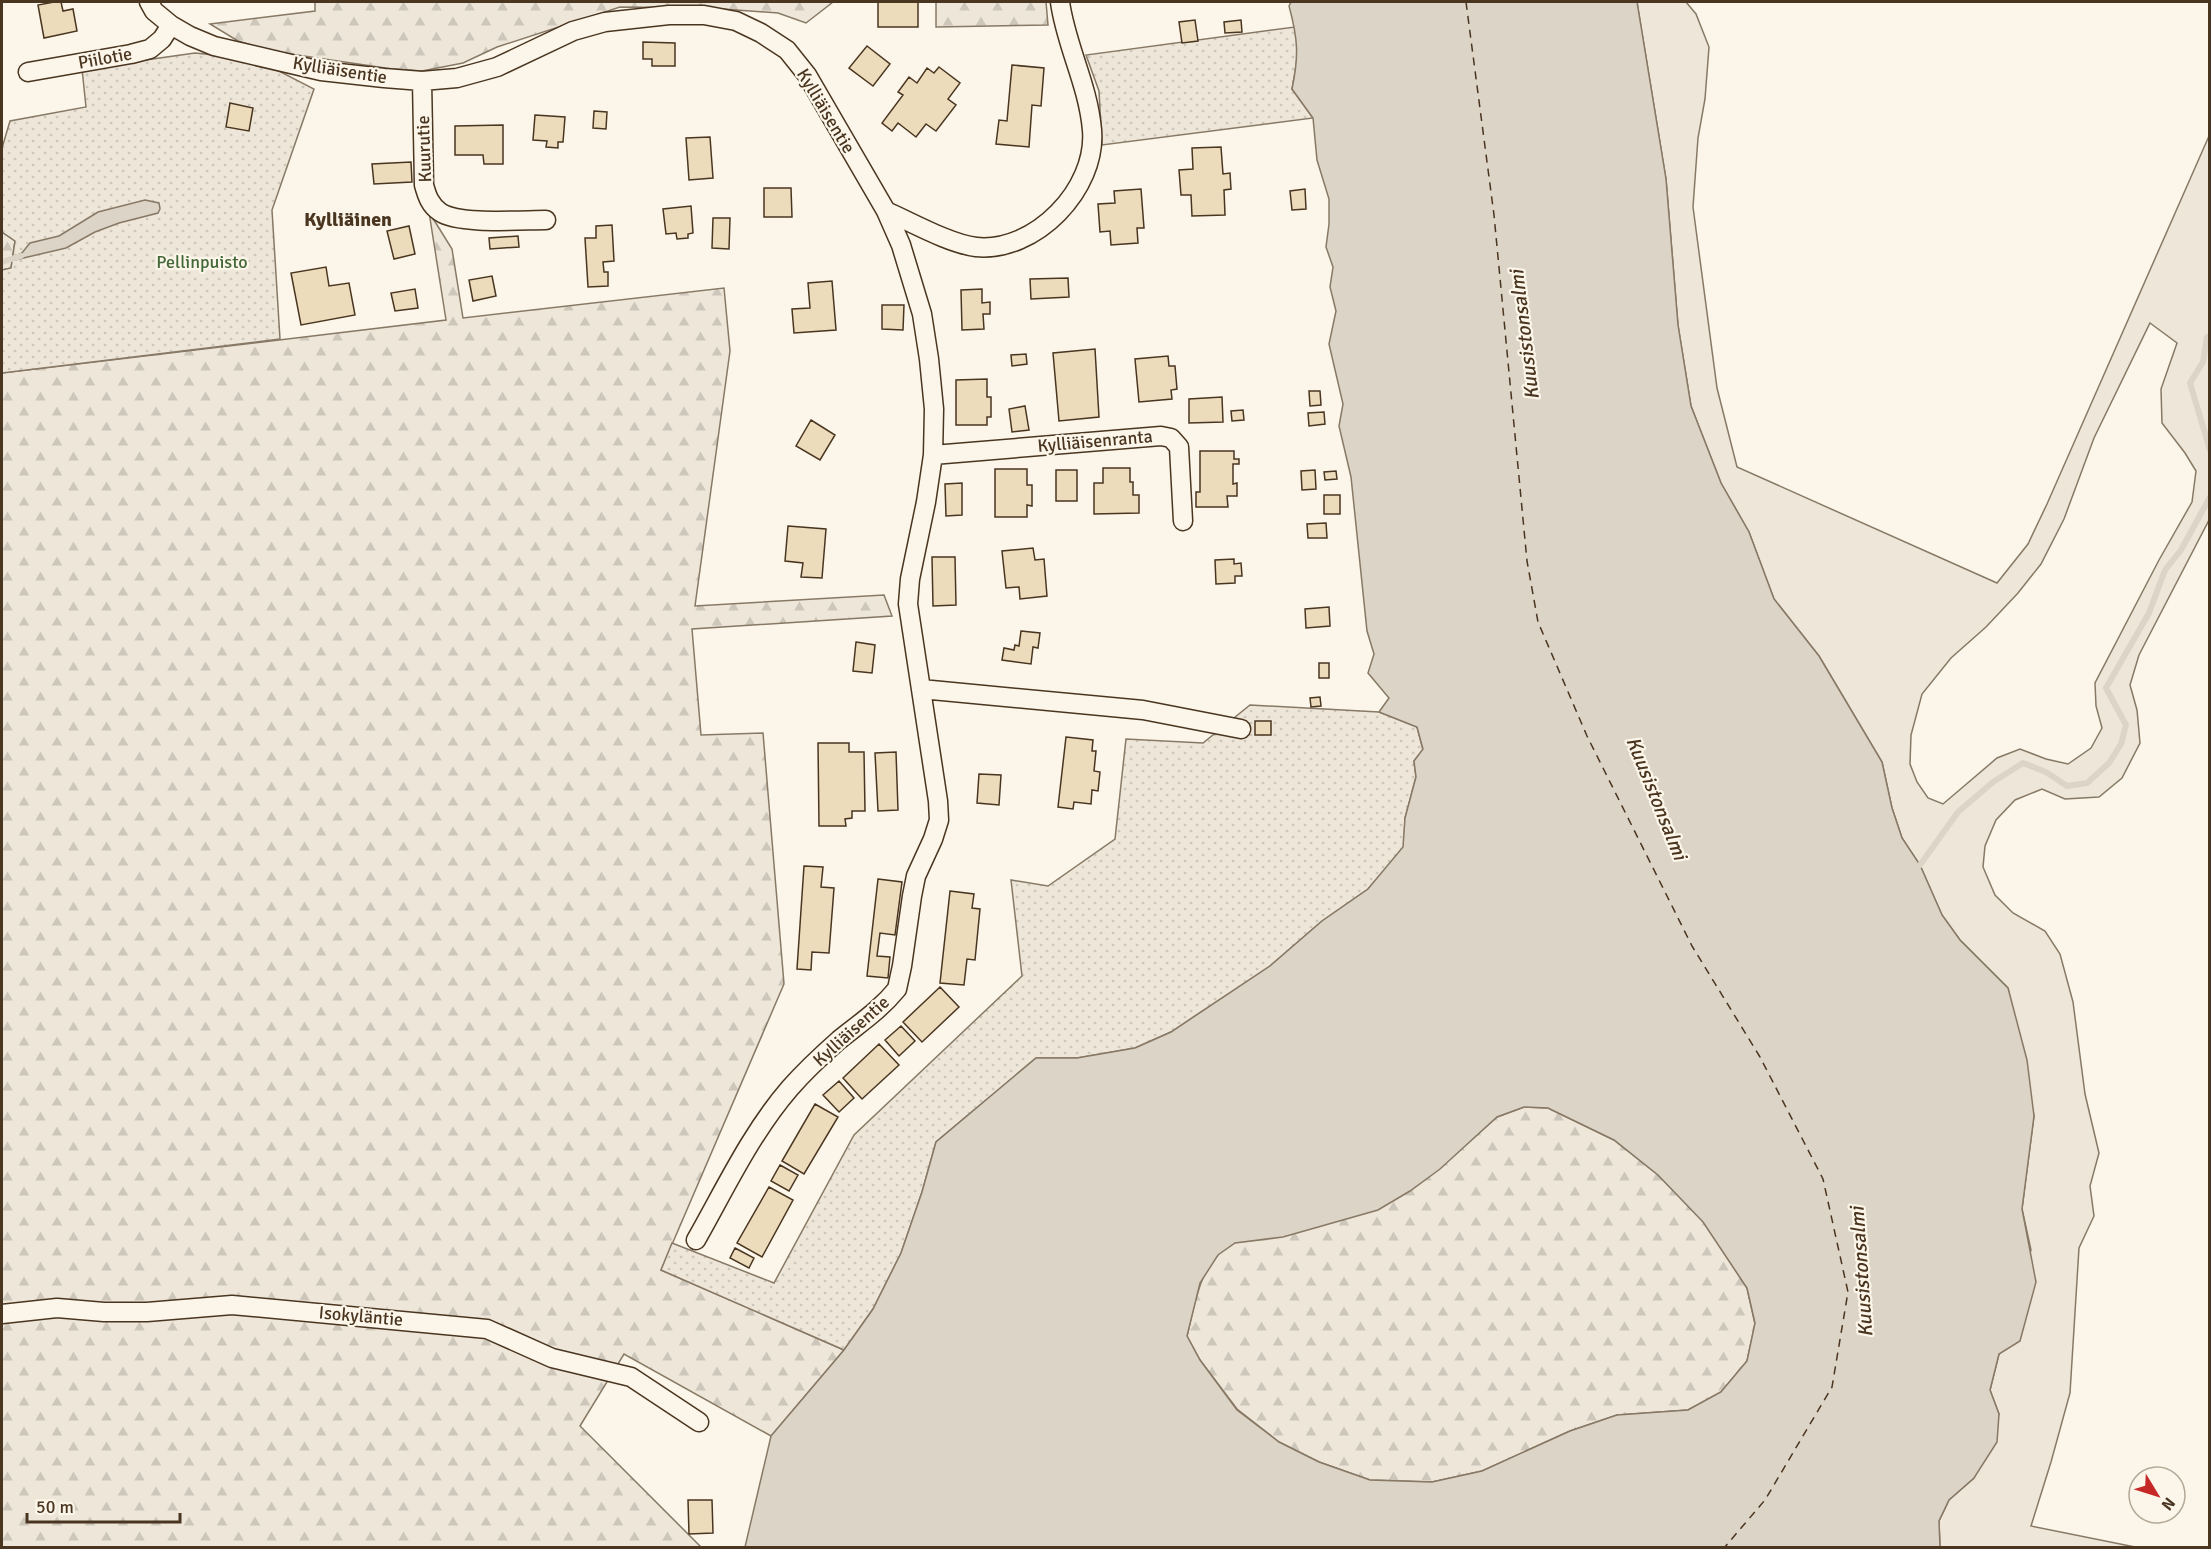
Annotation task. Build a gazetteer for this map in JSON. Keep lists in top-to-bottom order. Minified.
{"streets":{"street":["Piilotie","Kylliäisentie","Kuurutie","Kylliäisenranta","Isokyläntie"]},"crossings":[["Piilotie","Kylliäisentie"],["Kylliäisentie","Kuurutie"],["Kylliäisentie","Kylliäisenranta"]],"districts":["Kylliäinen"],"water":["Kuusistonsalmi"],"parks":["Pellinpuisto"],"scale_bar":"50 m","north":"bottom right"}
